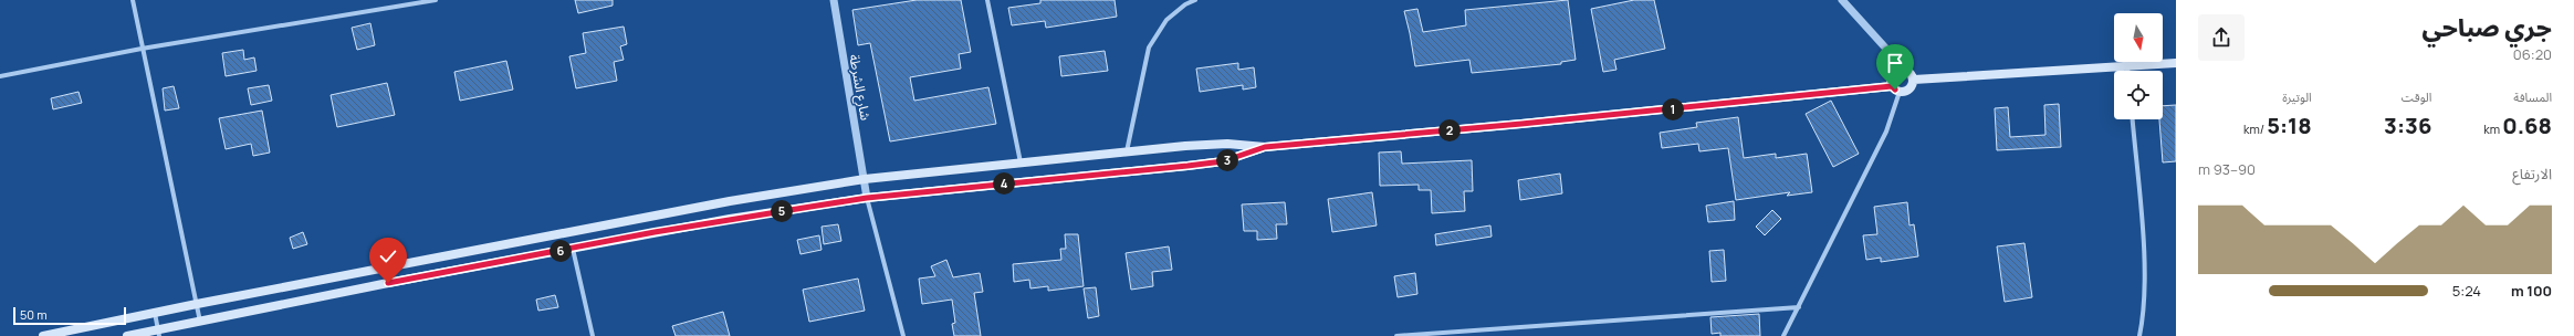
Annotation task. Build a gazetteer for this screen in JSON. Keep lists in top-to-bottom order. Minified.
{"streets":{"street":["شارع الشرطة"]},"scale_bar":"50 m","north":"bottom","page":{"heading":["جري صباحي","06:20"],"stats":[["المسافة","0.68 km"],["الوقت","3:36"],["الوتيرة","5:18 /km"]],"pins":["1","2","3","4","5","6"],"chart":["الارتفاع","90–93 m"],"list":[{"name":"100 m","note":"5:24"}],"scale":"50 m"}}
